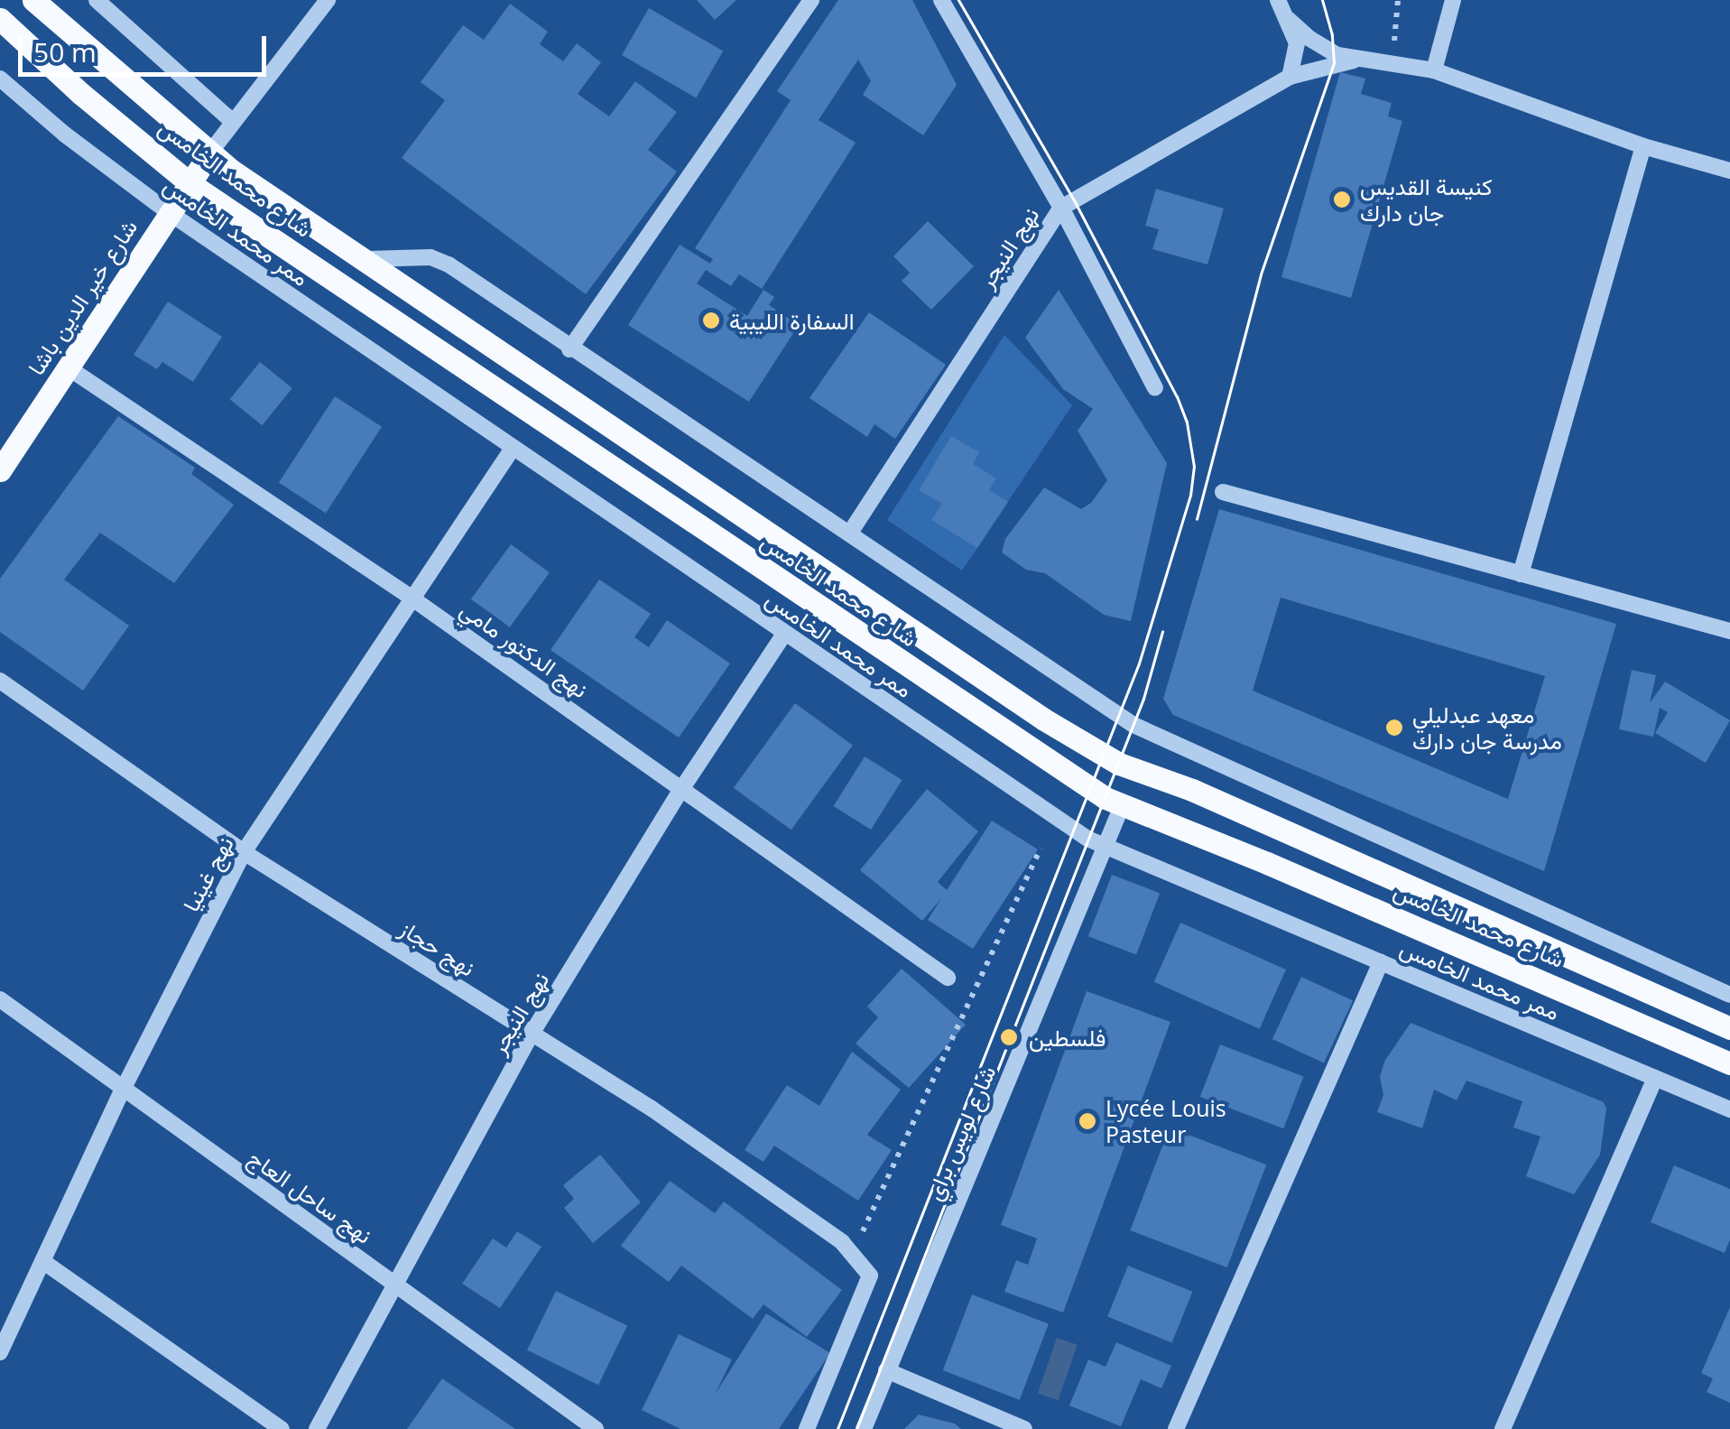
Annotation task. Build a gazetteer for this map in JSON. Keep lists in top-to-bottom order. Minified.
{"streets":{"main road":["شارع محمد الخامس","شارع خير الدين باشا"],"street":["ممر محمد الخامس","نهج النيجر","نهج الدكتور مامي","نهج غينيا","نهج حجاز","شارع لويس براي","نهج ساحل العاج"]},"crossings":[["شارع محمد الخامس","شارع خير الدين باشا"],["شارع محمد الخامس","شارع لويس براي"],["ممر محمد الخامس","نهج النيجر"],["ممر محمد الخامس","شارع خير الدين باشا"],["ممر محمد الخامس","نهج غينيا"],["ممر محمد الخامس","شارع لويس براي"],["نهج النيجر","نهج الدكتور مامي"],["نهج النيجر","نهج حجاز"],["نهج النيجر","نهج ساحل العاج"],["شارع خير الدين باشا","نهج الدكتور مامي"],["نهج الدكتور مامي","نهج غينيا"],["نهج غينيا","نهج حجاز"],["نهج غينيا","نهج ساحل العاج"]],"places":["كنيسة القديس جان دارك","السفارة الليبية","معهد عبدليلي مدرسة جان دارك","فلسطين","Lycée Louis Pasteur"],"scale_bar":"50 m"}
